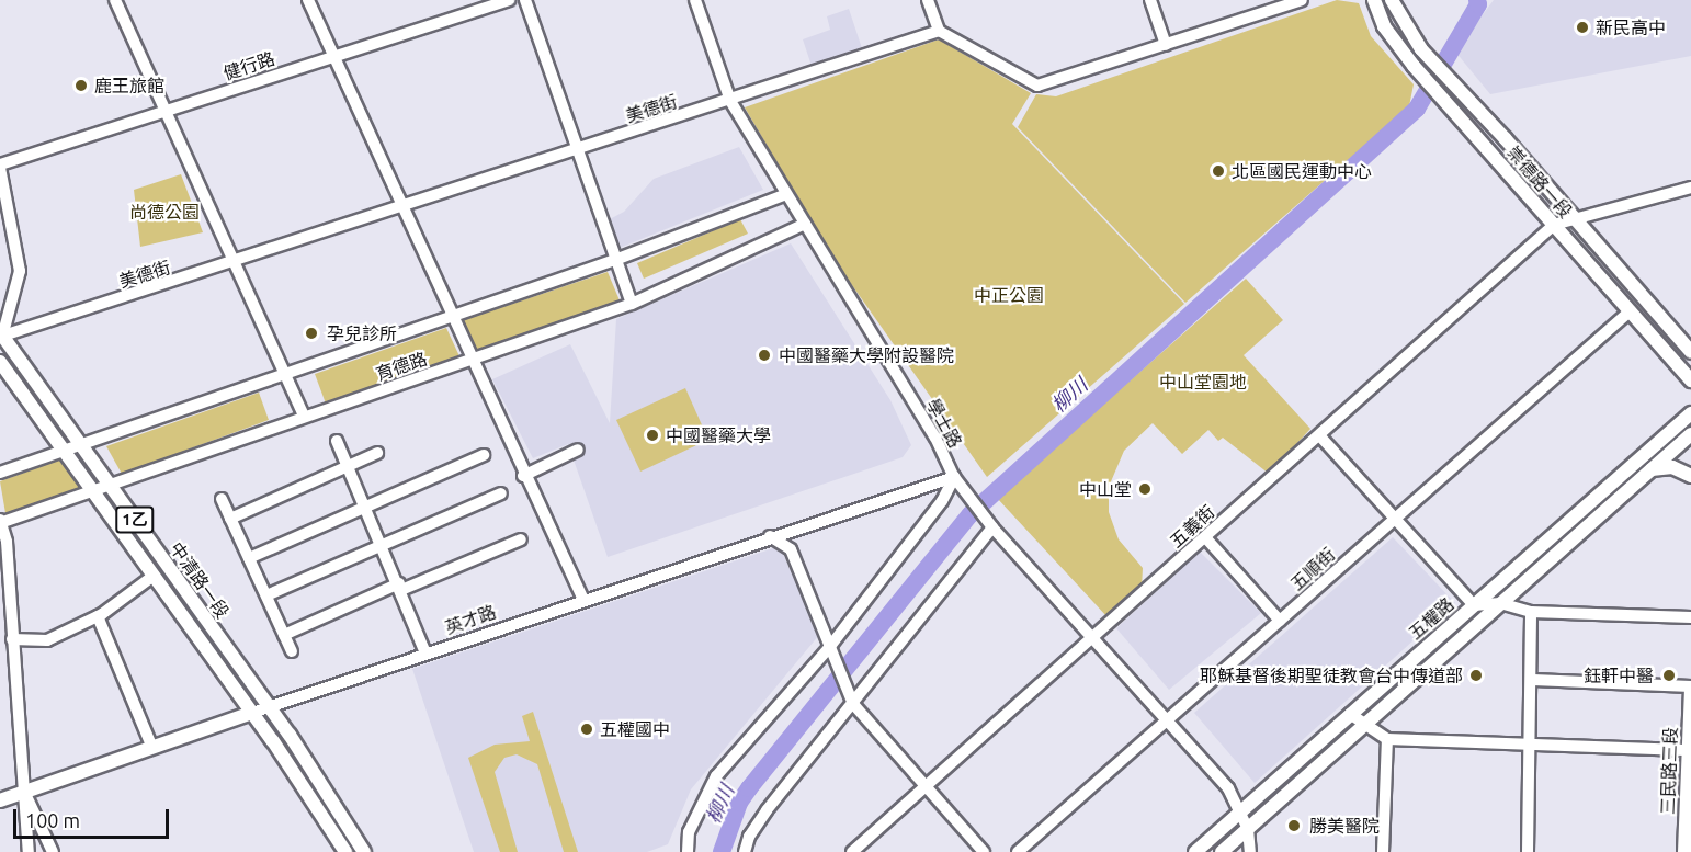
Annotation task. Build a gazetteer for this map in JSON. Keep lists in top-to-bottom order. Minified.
{"streets":{"main road":["崇德路一段","1乙","中清路一段","五權路","英才路","三民路三段"],"street":["健行路","美德街","育德路","學士路","五義街","五順街"]},"crossings":[["美德街","學士路"],["美德街","中清路一段"],["崇德路一段","五義街"],["崇德路一段","五順街"],["育德路","學士路"],["育德路","中清路一段"],["學士路","五義街"],["學士路","五順街"],["學士路","五權路"],["學士路","英才路"],["中清路一段","英才路"]],"water":["柳川"],"parks":["尚德公園","中正公園","中山堂園地"],"places":["新民高中","鹿王旅館","北區國民運動中心","孕兒診所","中國醫藥大學附設醫院","中國醫藥大學","中山堂","耶穌基督後期聖徒教會台中傳道部","鈺軒中醫","五權國中","勝美醫院"],"scale_bar":"100 m"}
